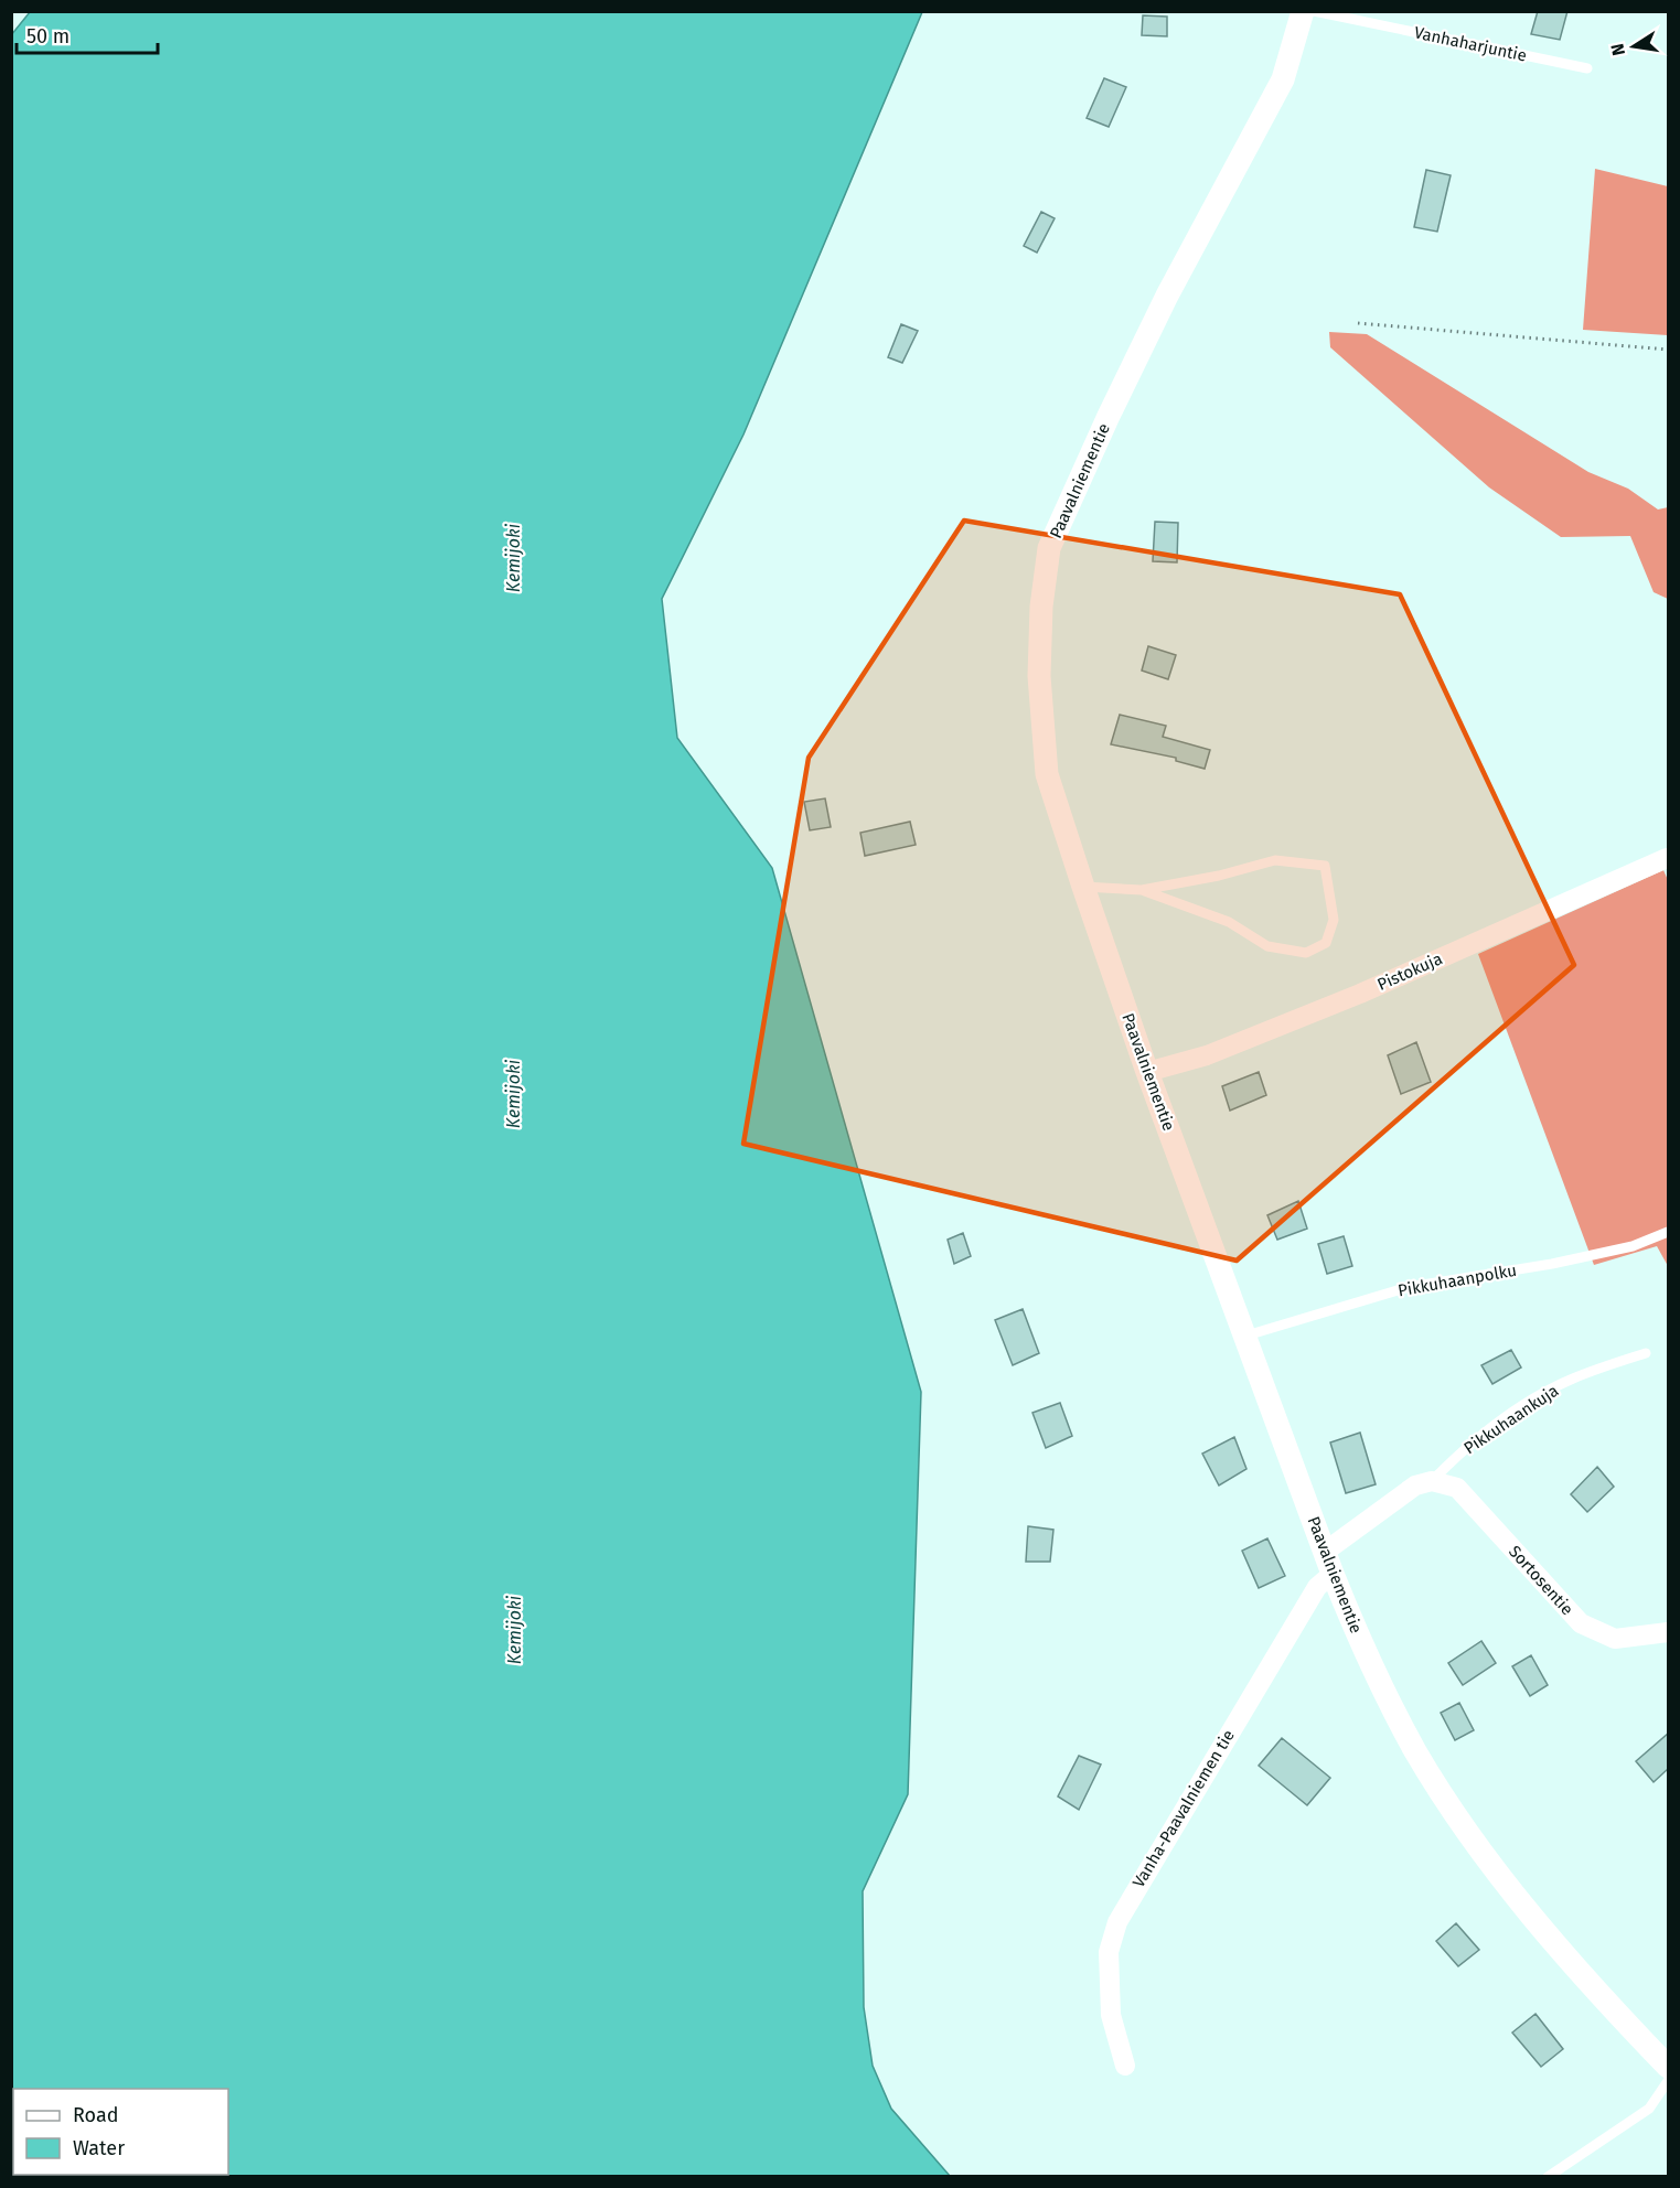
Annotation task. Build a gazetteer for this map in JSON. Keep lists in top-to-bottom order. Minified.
{"streets":{"street":["Paavalniementie","Pistokuja","Pikkuhaankuja","Sortosentie","Vanha-Paavalniemen tie"],"lane":["Vanhaharjuntie","Pikkuhaanpolku"]},"crossings":[["Paavalniementie","Pistokuja"],["Paavalniementie","Pikkuhaanpolku"],["Paavalniementie","Pikkuhaankuja"],["Paavalniementie","Vanha-Paavalniemen tie"],["Pikkuhaankuja","Sortosentie"]],"water":["Kemijoki"],"legend":["Road","Water"],"scale_bar":"50 m","north":"left"}
